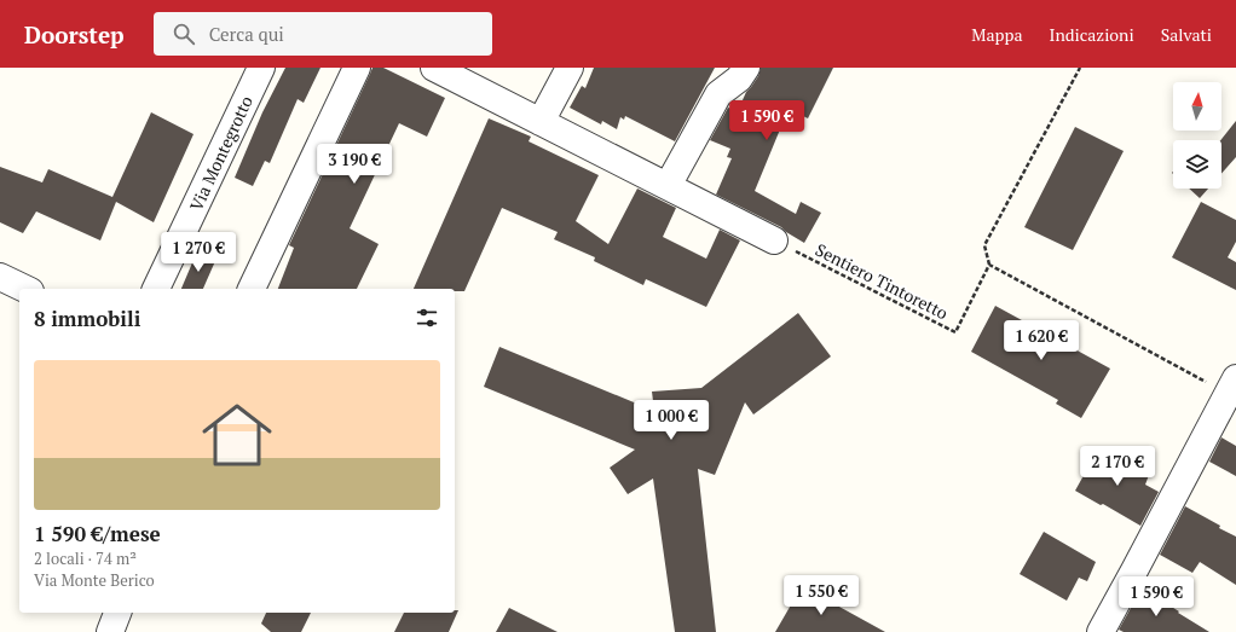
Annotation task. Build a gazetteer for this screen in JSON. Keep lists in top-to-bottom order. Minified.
{"streets":{"street":["Via Montegrotto"],"path":["Sentiero Tintoretto"]},"north":"top","page":{"header":"Doorstep","search":"Cerca qui","nav":["Mappa","Indicazioni","Salvati"],"price":["1 590 €","3 190 €","1 270 €","1 620 €","1 000 €","2 170 €","1 550 €","1 590 €"],"heading":"8 immobili","list":[{"name":"1 590 €/mese","note":"2 locali · 74 m² · Via Monte Berico"}]}}
